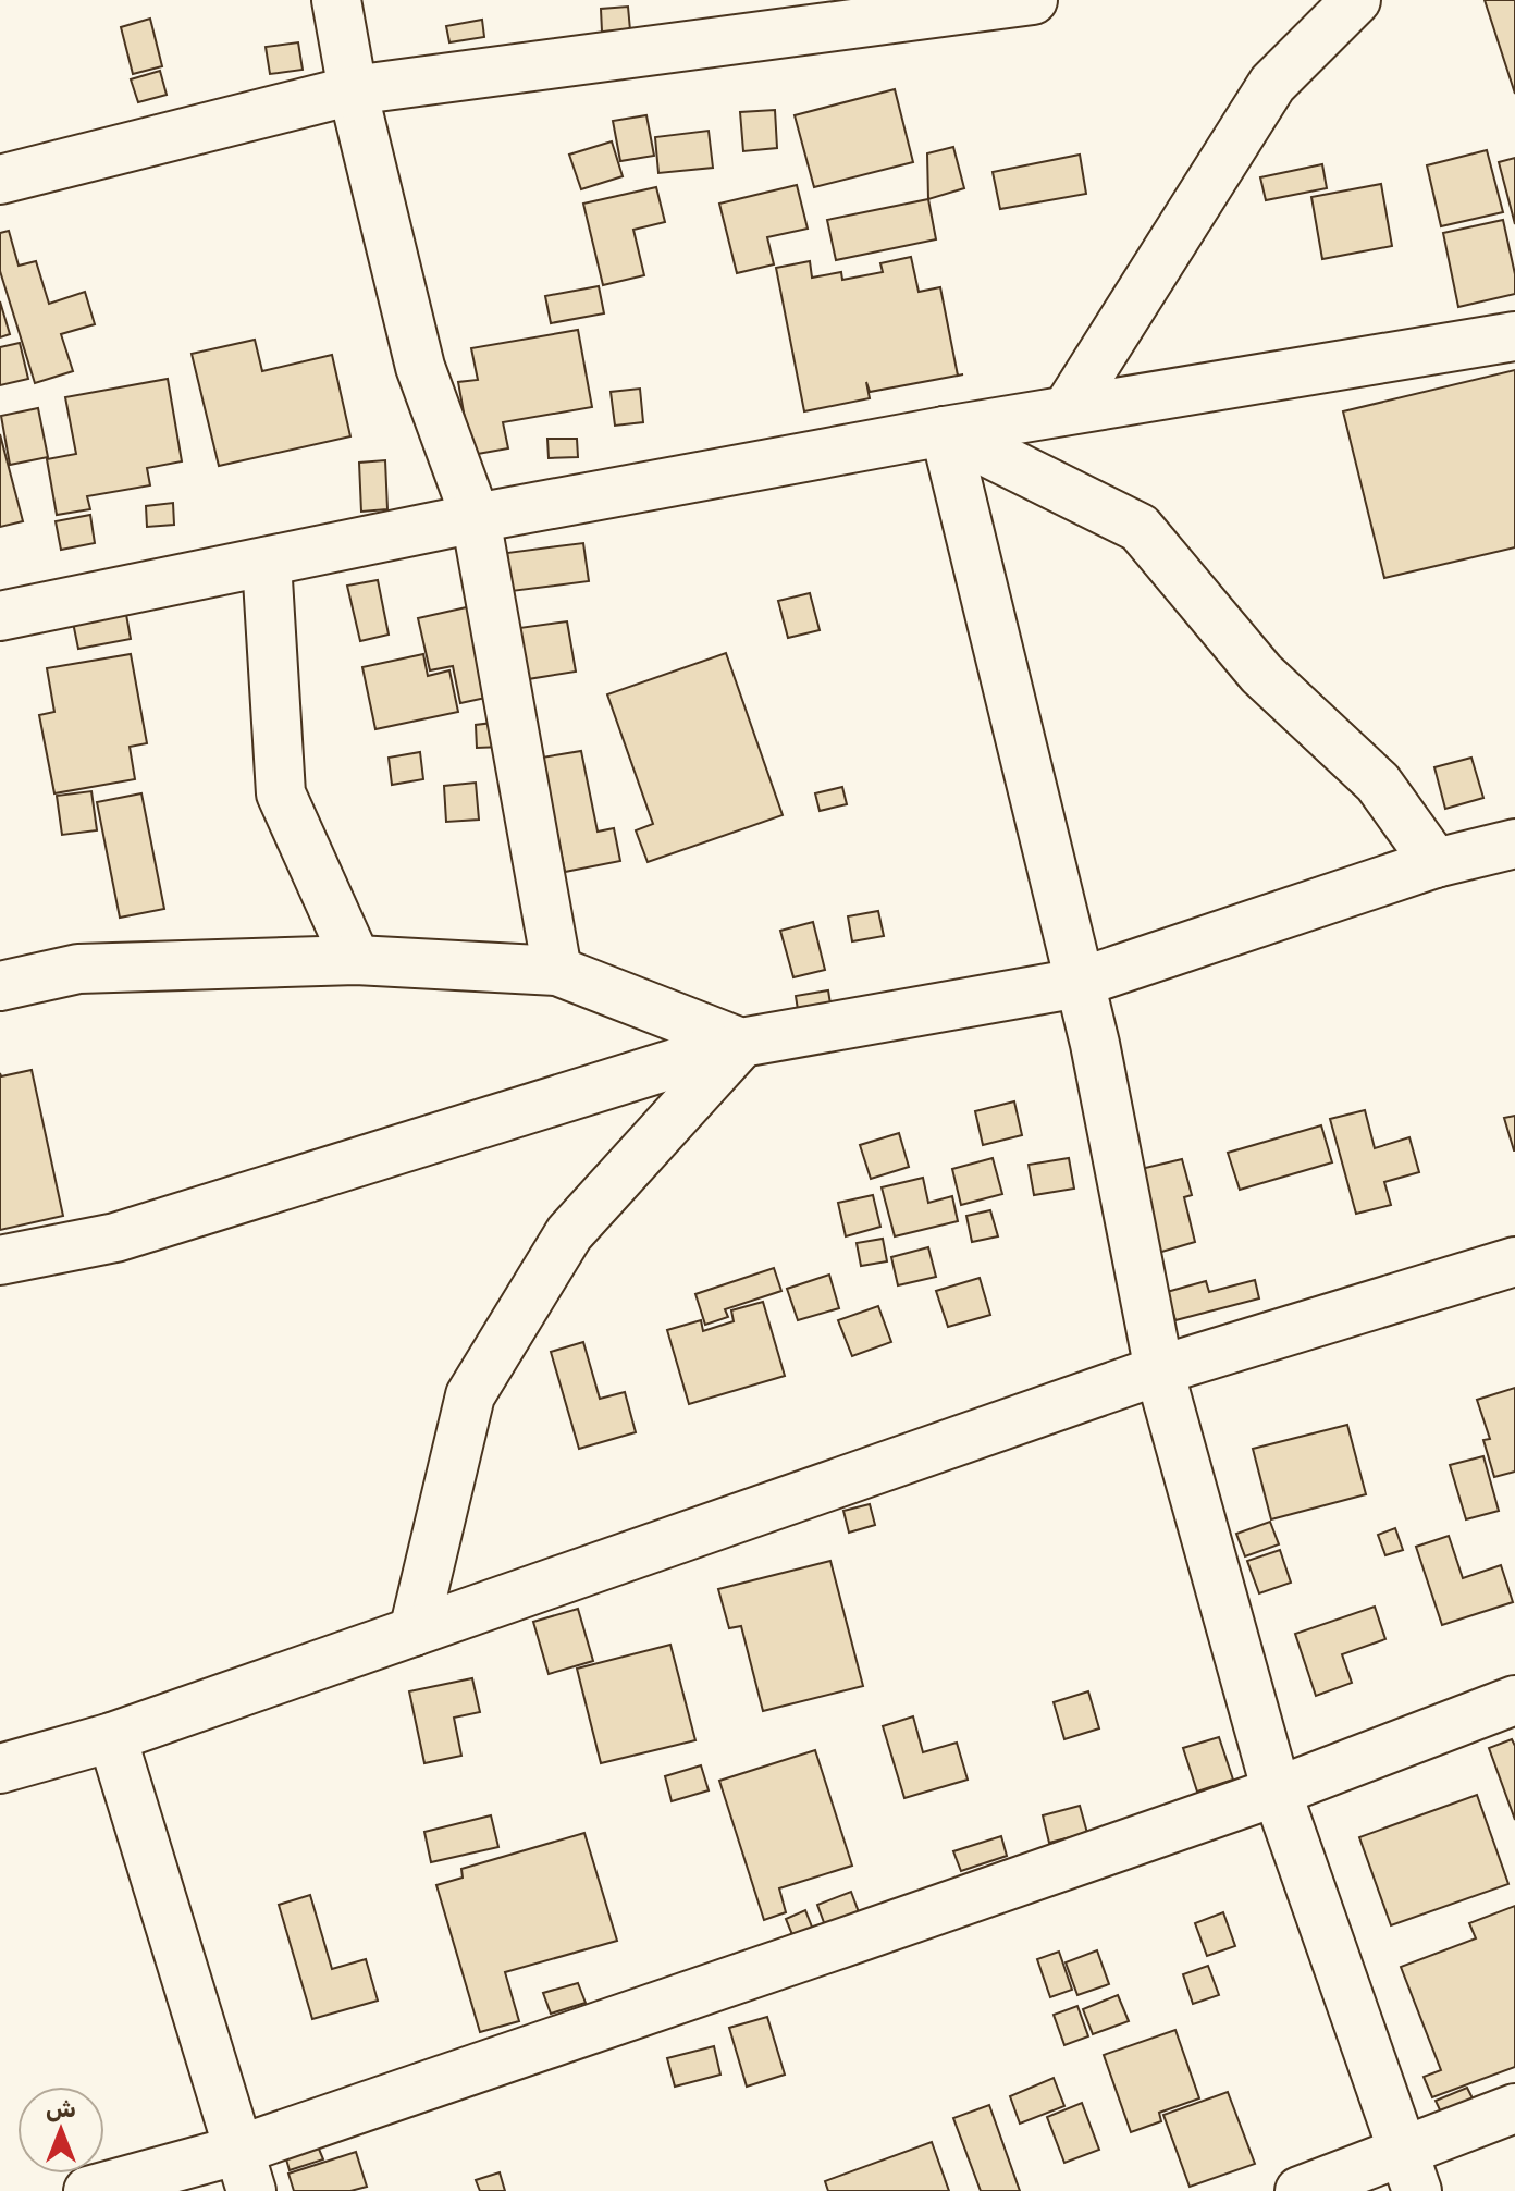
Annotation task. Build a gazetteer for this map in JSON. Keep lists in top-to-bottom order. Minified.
{"north":"top"}
